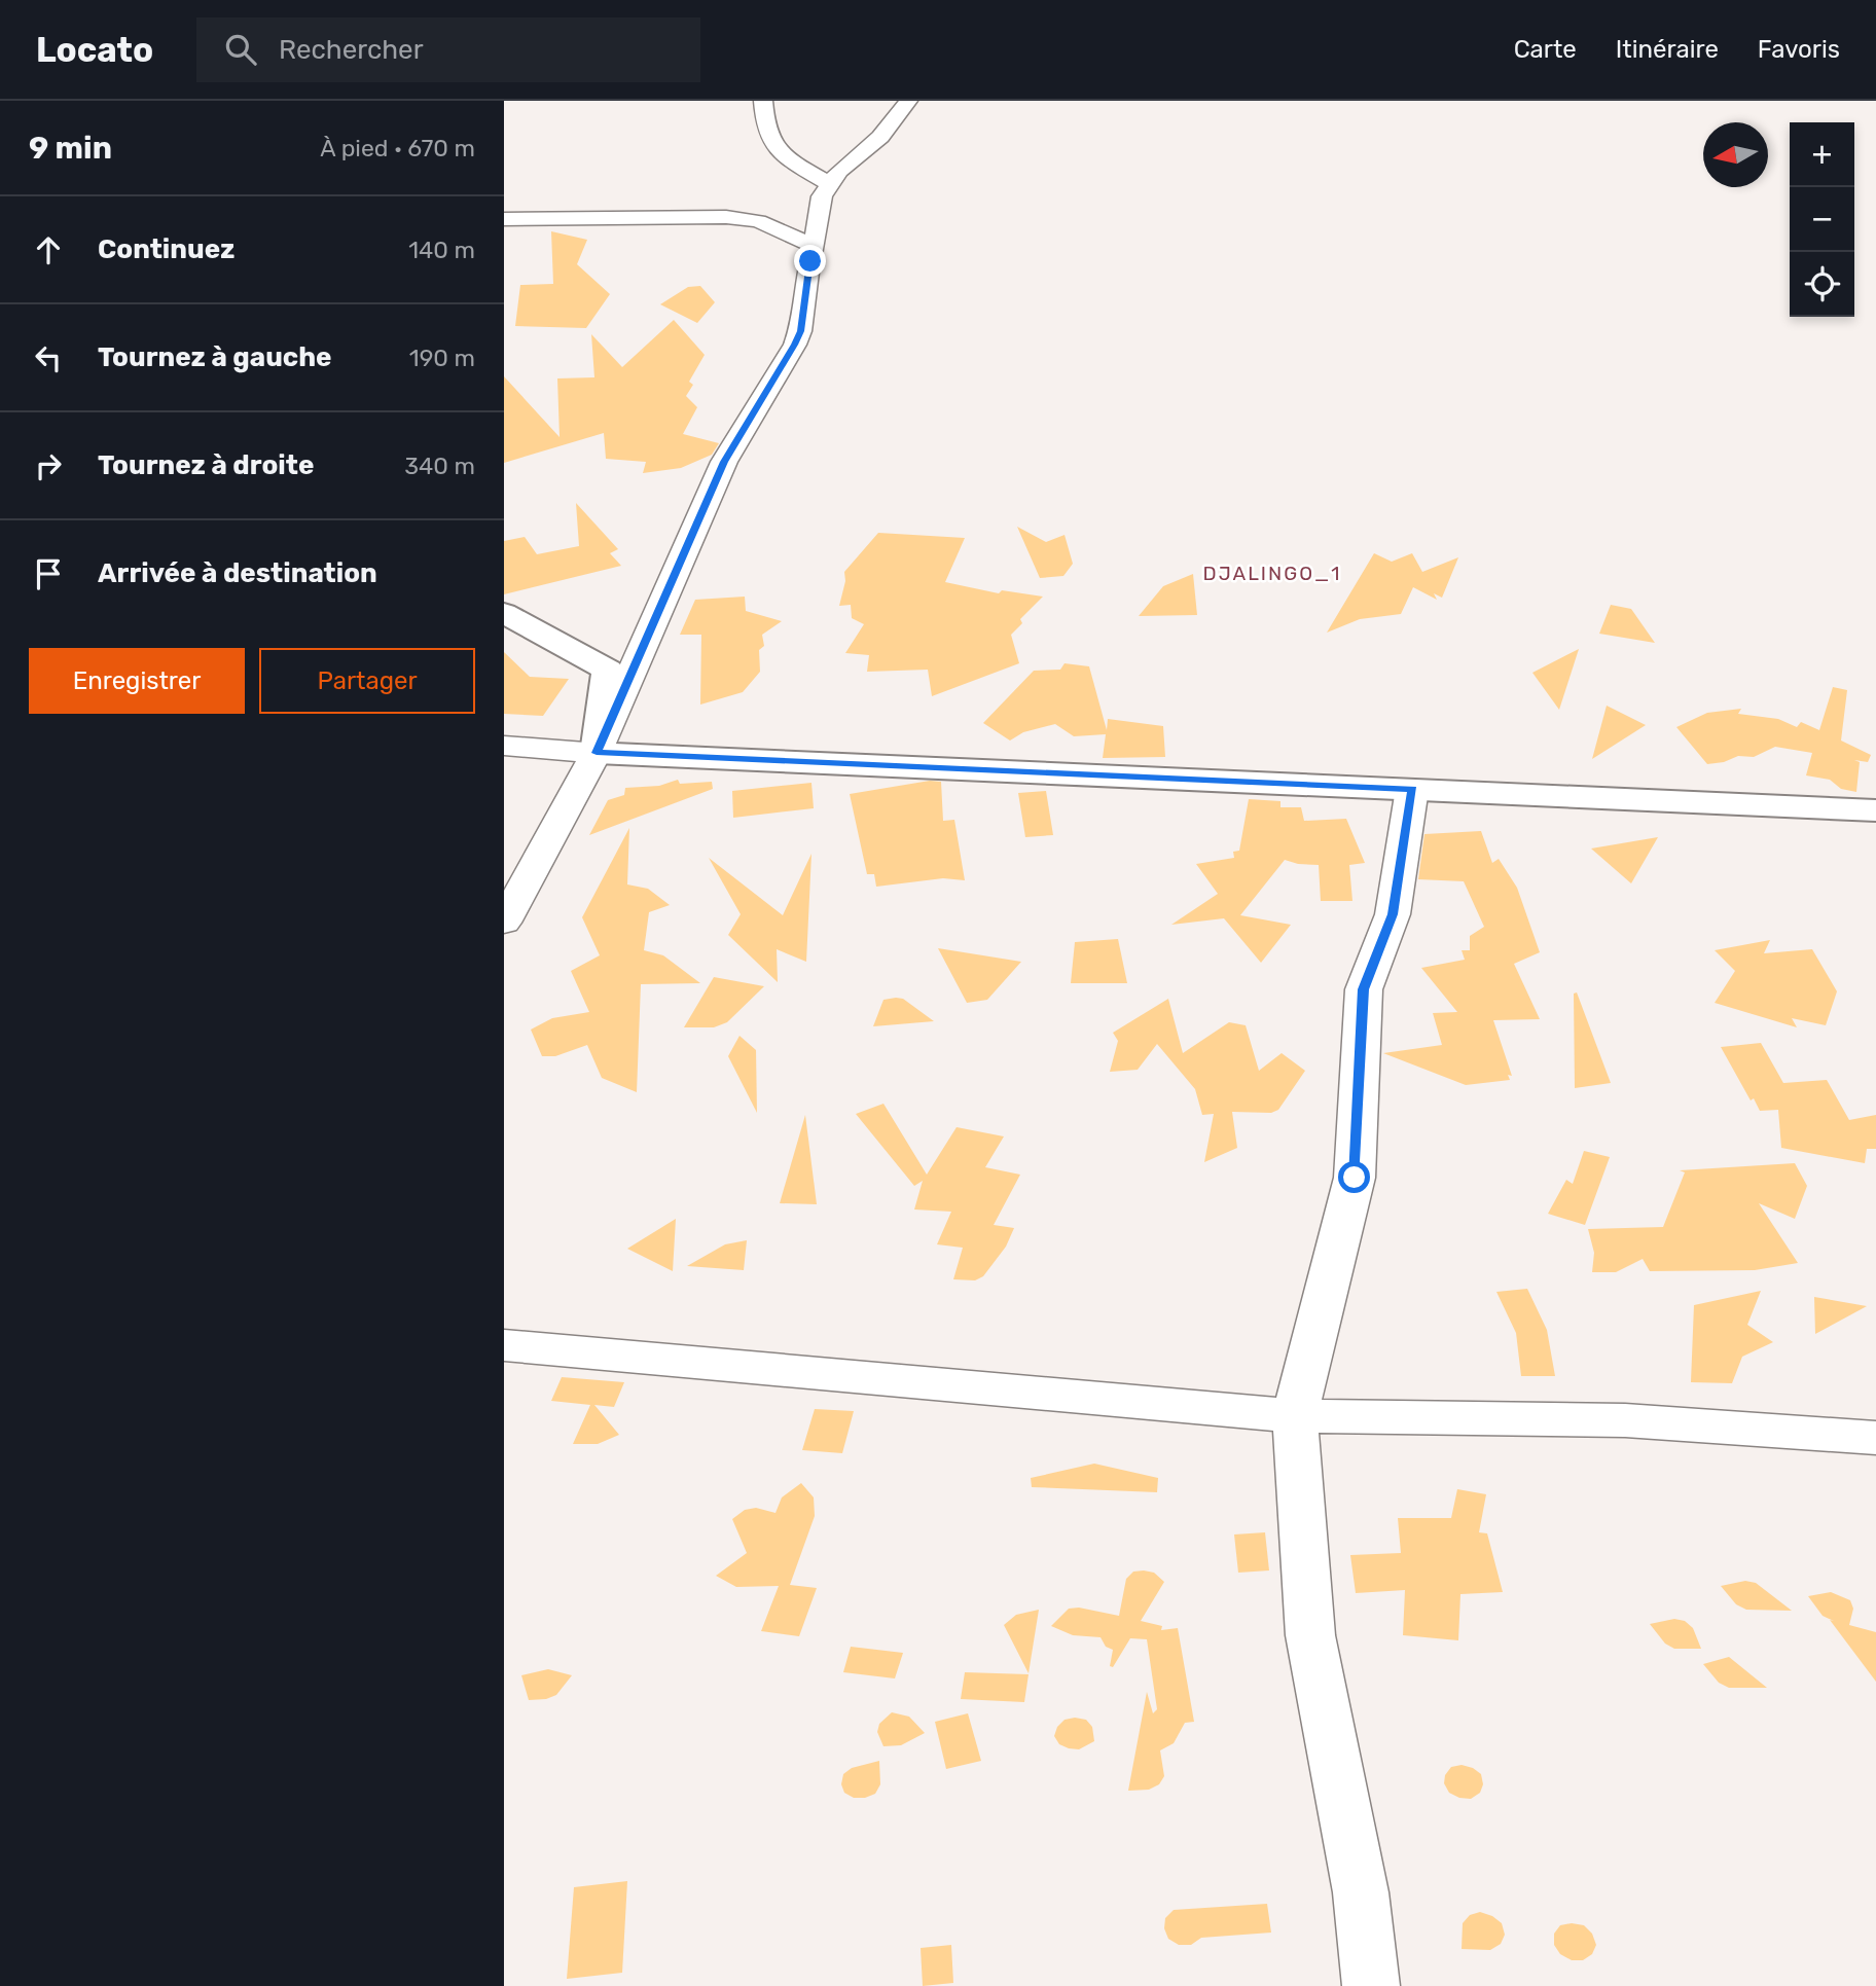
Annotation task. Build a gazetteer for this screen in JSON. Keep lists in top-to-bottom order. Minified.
{"districts":["DJALINGO_1"],"north":"left","page":{"header":"Locato","search":"Rechercher","nav":["Carte","Itinéraire","Favoris"],"heading":["9 min","À pied · 670 m"],"map_buttons":["+","−"],"list":[["Continuez","140 m"],["Tournez à gauche","190 m"],["Tournez à droite","340 m"],"Arrivée à destination"],"buttons":["Enregistrer","Partager"]}}
